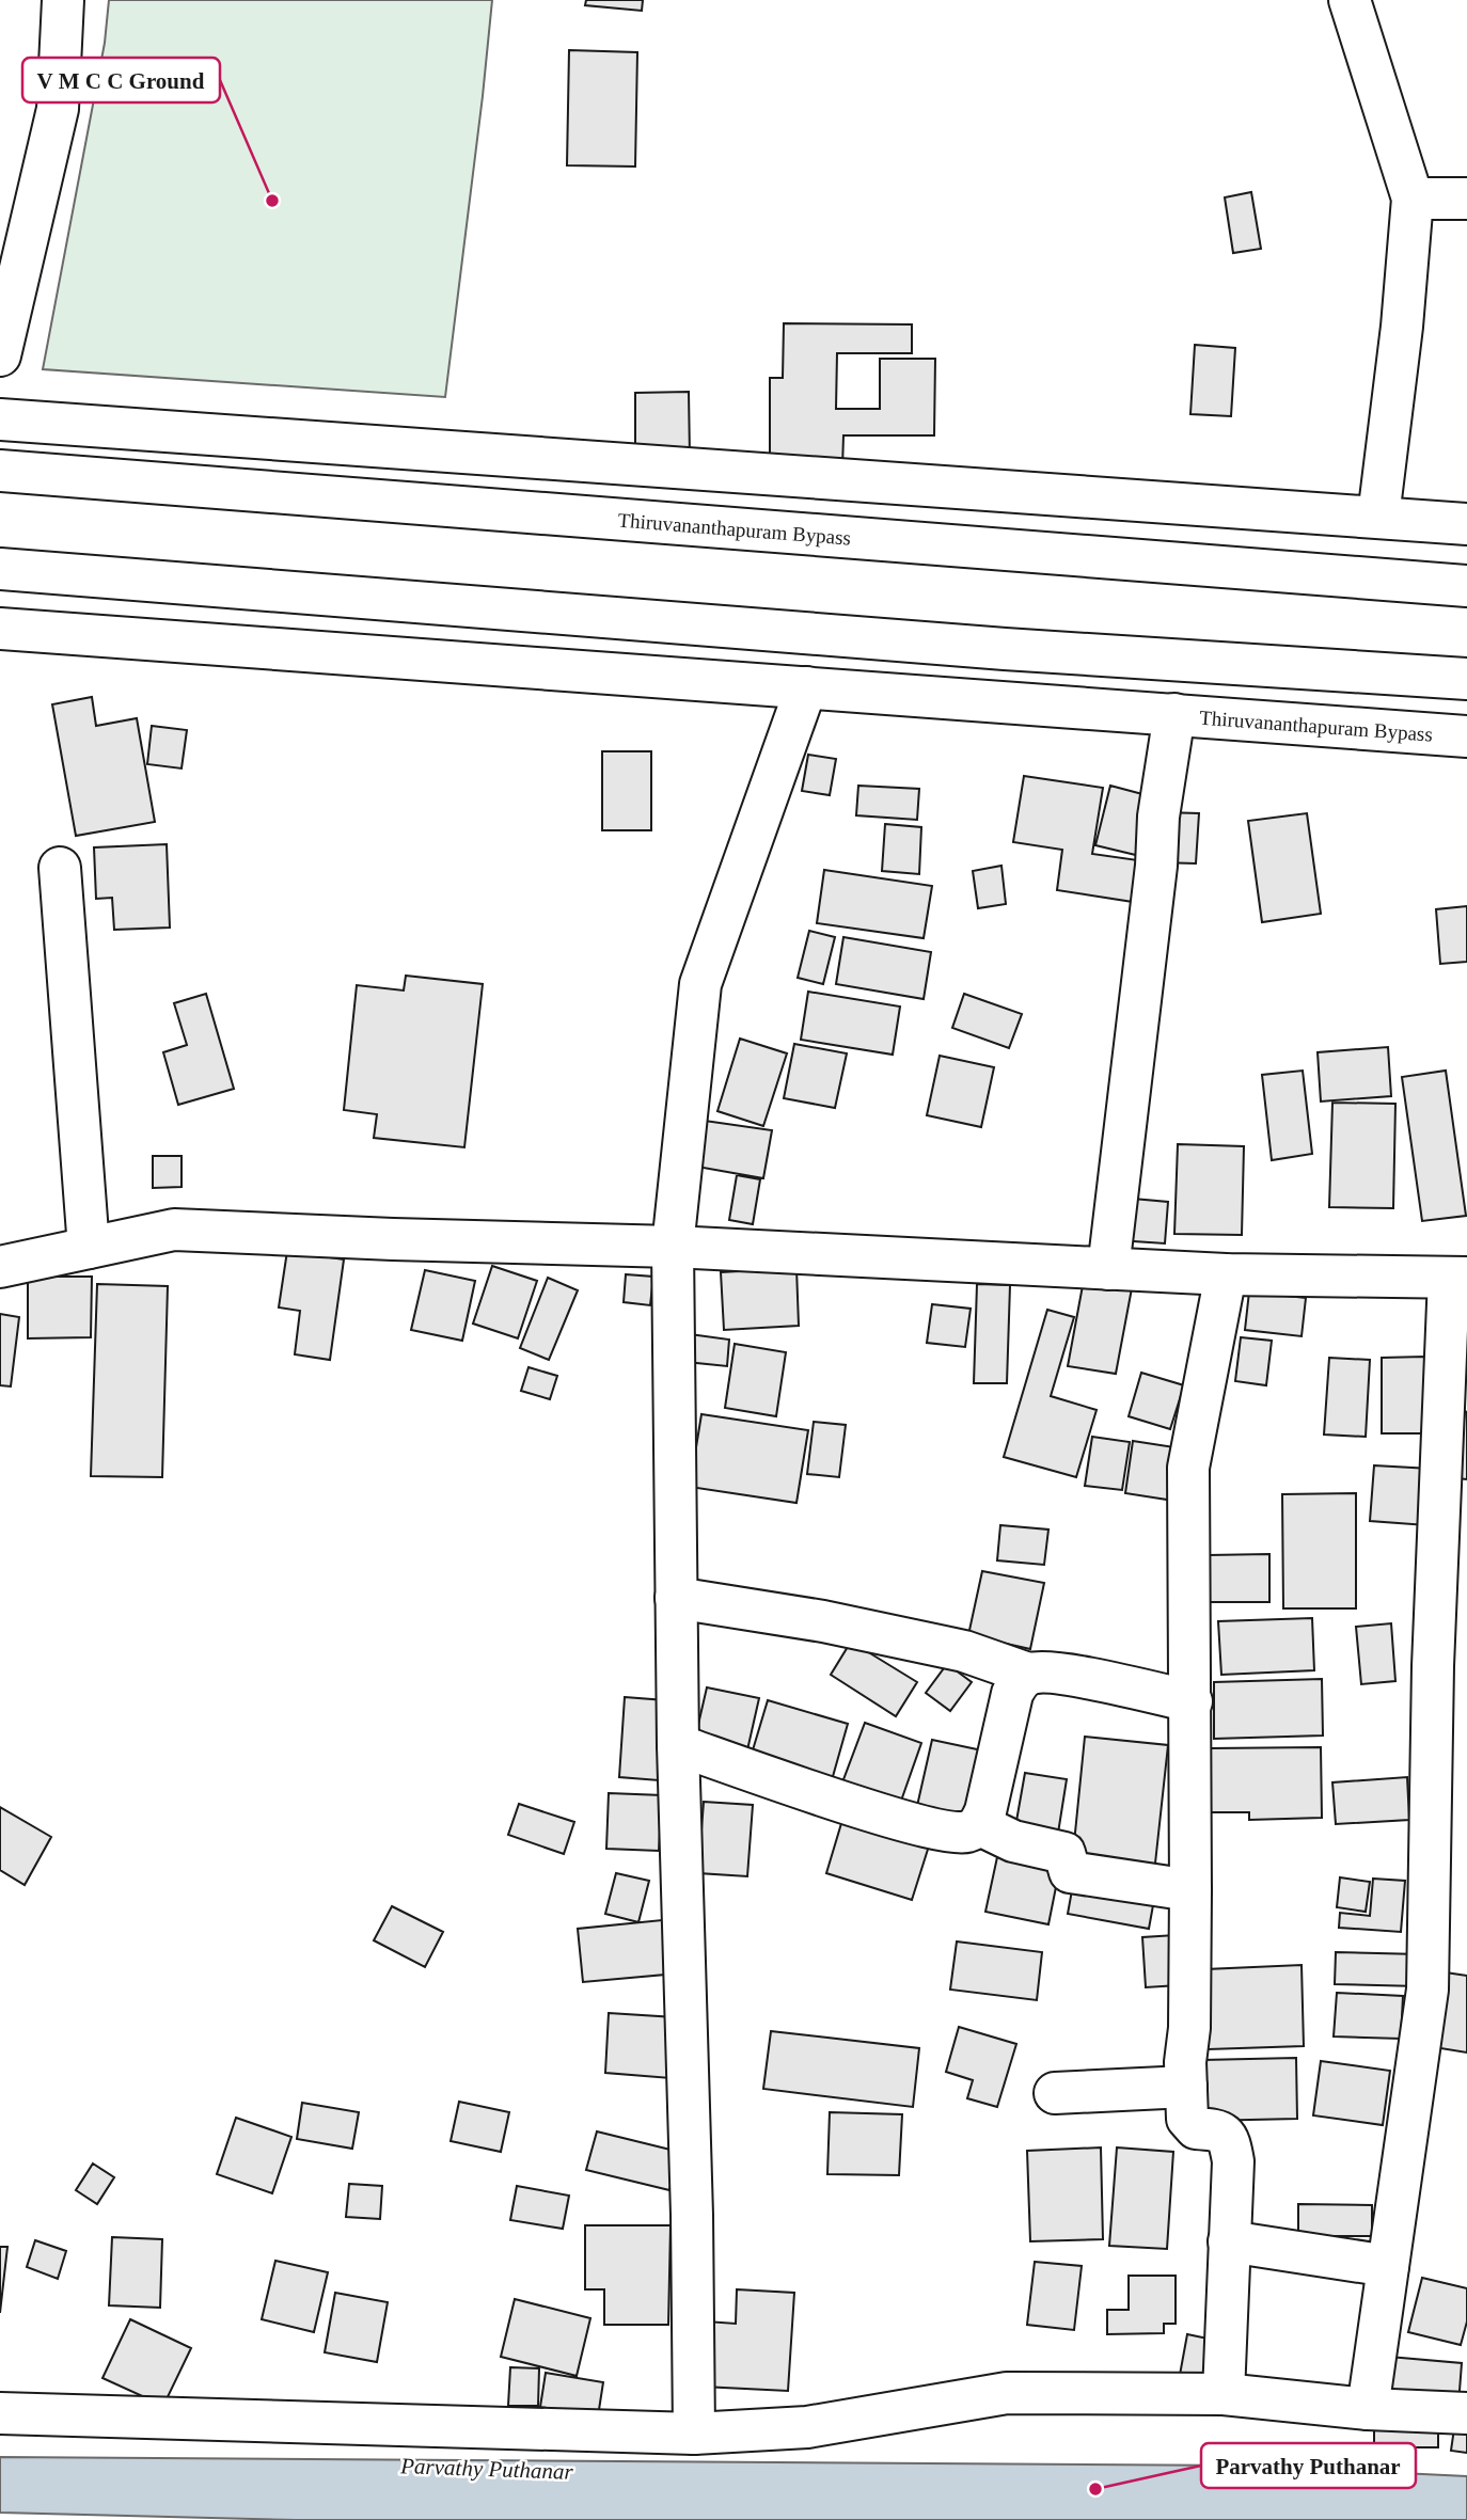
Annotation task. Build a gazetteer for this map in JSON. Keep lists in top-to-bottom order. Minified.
{"streets":{"main road":["Thiruvananthapuram Bypass"]},"water":["Parvathy Puthanar"],"places":["V M C C Ground","Parvathy Puthanar"]}
